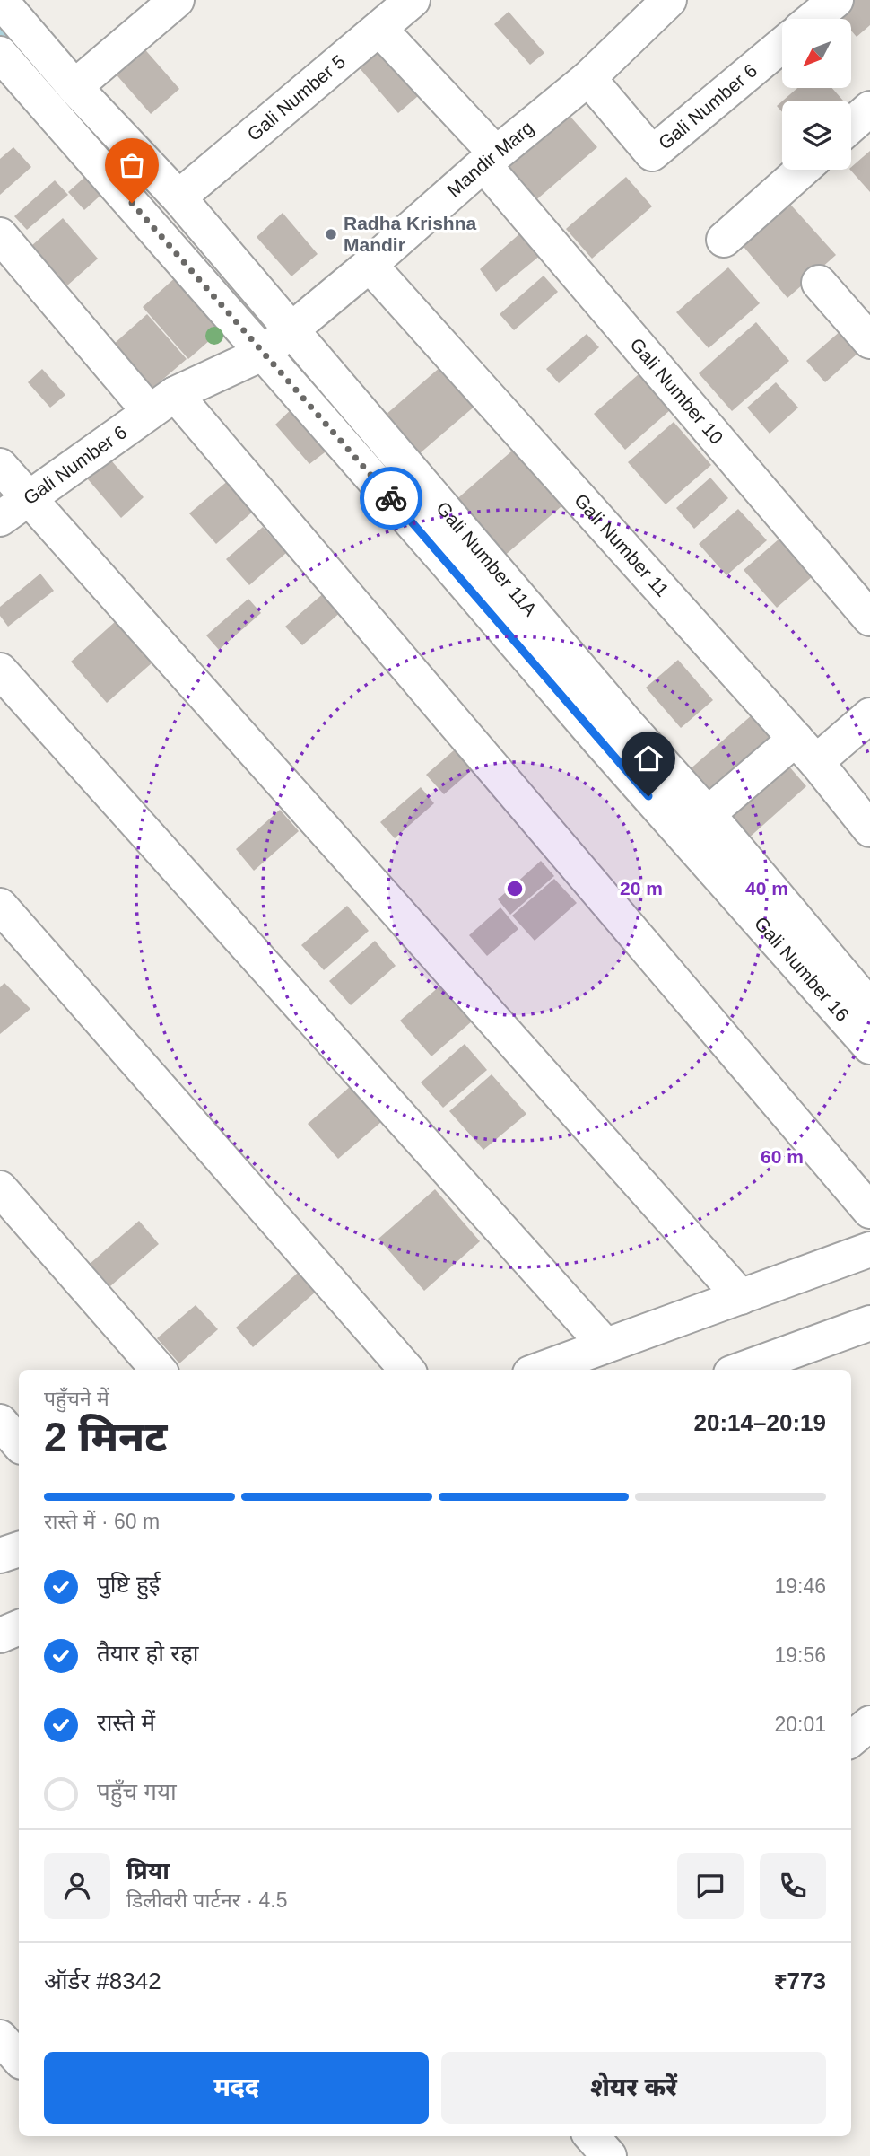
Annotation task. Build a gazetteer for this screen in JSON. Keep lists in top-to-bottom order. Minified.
{"streets":{"street":["Gali Number 5","Gali Number 6","Mandir Marg","Gali Number 10","Gali Number 11","Gali Number 11A","Gali Number 16"]},"crossings":[["Gali Number 5","Gali Number 10"],["Gali Number 5","Gali Number 11A"],["Gali Number 6","Mandir Marg"],["Mandir Marg","Gali Number 10"],["Mandir Marg","Gali Number 11"],["Mandir Marg","Gali Number 11A"],["Mandir Marg","Gali Number 16"]],"places":["Radha Krishna Mandir"],"north":"bottom left","page":{"heading":["2 मिनट","पहुँचने में","20:14–20:19"],"panel":["प्रिया","डिलीवरी पार्टनर · 4.5","ऑर्डर #8342","₹773"],"bar":"रास्ते में · 60 m","list":[["पुष्टि हुई","19:46"],["तैयार हो रहा","19:56"],["रास्ते में","20:01"],"पहुँच गया"],"buttons":["मदद","शेयर करें"]},"rings":["20 m","40 m","60 m"]}
